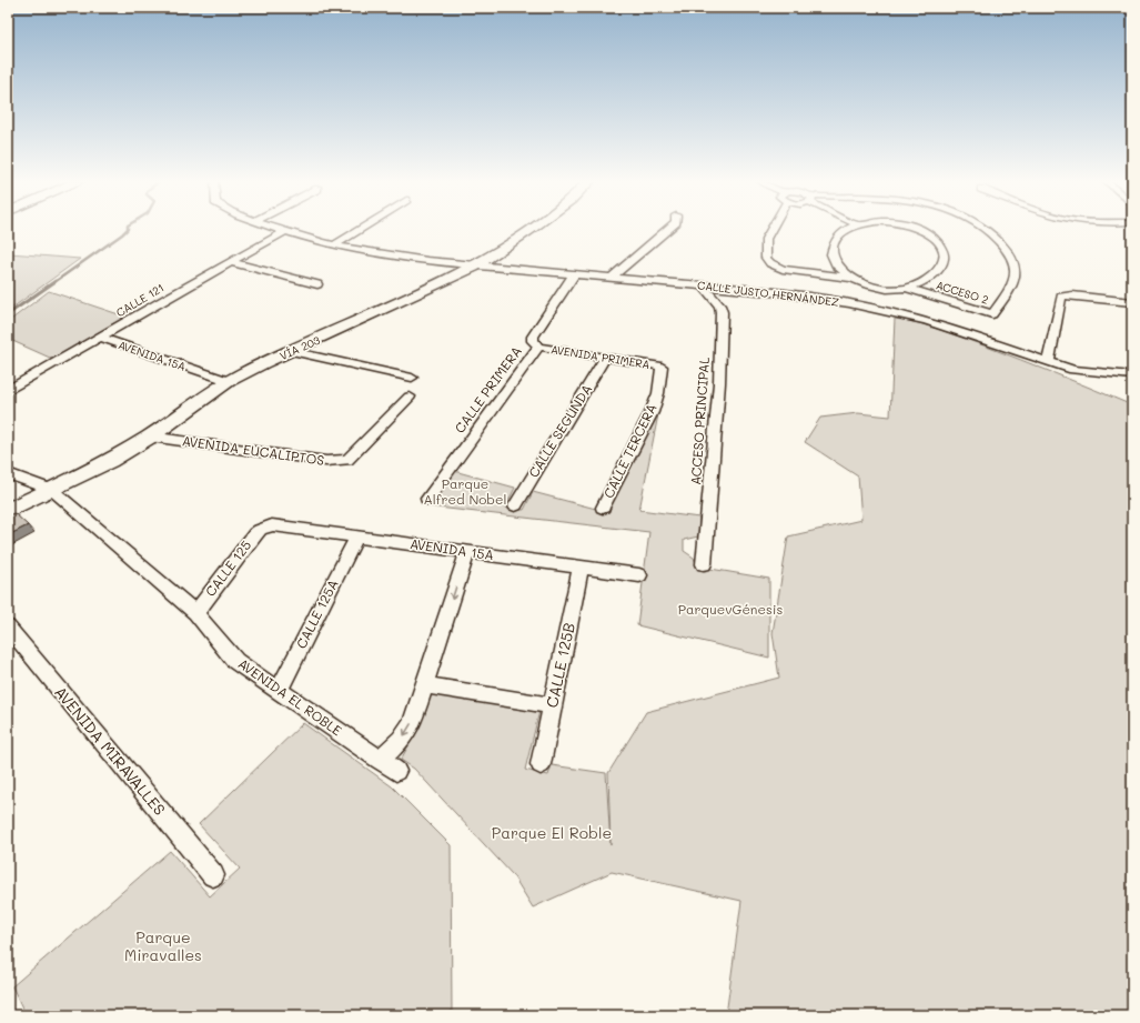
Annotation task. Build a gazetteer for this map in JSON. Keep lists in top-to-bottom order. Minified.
{"streets":{"main road":["VÍA 203"],"street":["ACCESO 2","CALLE JUSTO HERNÁNDEZ","CALLE 121","AVENIDA 15A","AVENIDA PRIMERA","CALLE PRIMERA","ACCESO PRINCIPAL","CALLE SEGUNDA","AVENIDA EUCALIPTOS","CALLE TERCERA","CALLE 125","CALLE 125A","CALLE 125B","AVENIDA EL ROBLE","AVENIDA MIRAVALLES"]},"crossings":[["CALLE JUSTO HERNÁNDEZ","CALLE 121"],["CALLE JUSTO HERNÁNDEZ","VÍA 203"],["CALLE JUSTO HERNÁNDEZ","CALLE PRIMERA"],["CALLE JUSTO HERNÁNDEZ","ACCESO PRINCIPAL"],["CALLE 121","AVENIDA 15A"],["VÍA 203","AVENIDA 15A"],["VÍA 203","AVENIDA EUCALIPTOS"],["VÍA 203","AVENIDA EL ROBLE"],["AVENIDA 15A","CALLE 125"],["AVENIDA 15A","CALLE 125A"],["AVENIDA 15A","CALLE 125B"],["AVENIDA PRIMERA","CALLE PRIMERA"],["AVENIDA PRIMERA","CALLE SEGUNDA"],["AVENIDA PRIMERA","CALLE TERCERA"],["CALLE 125","AVENIDA EL ROBLE"],["CALLE 125A","AVENIDA EL ROBLE"]],"parks":["Parque Alfred Nobel","ParquevGénesis","Parque El Roble","Parque Miravalles"]}
